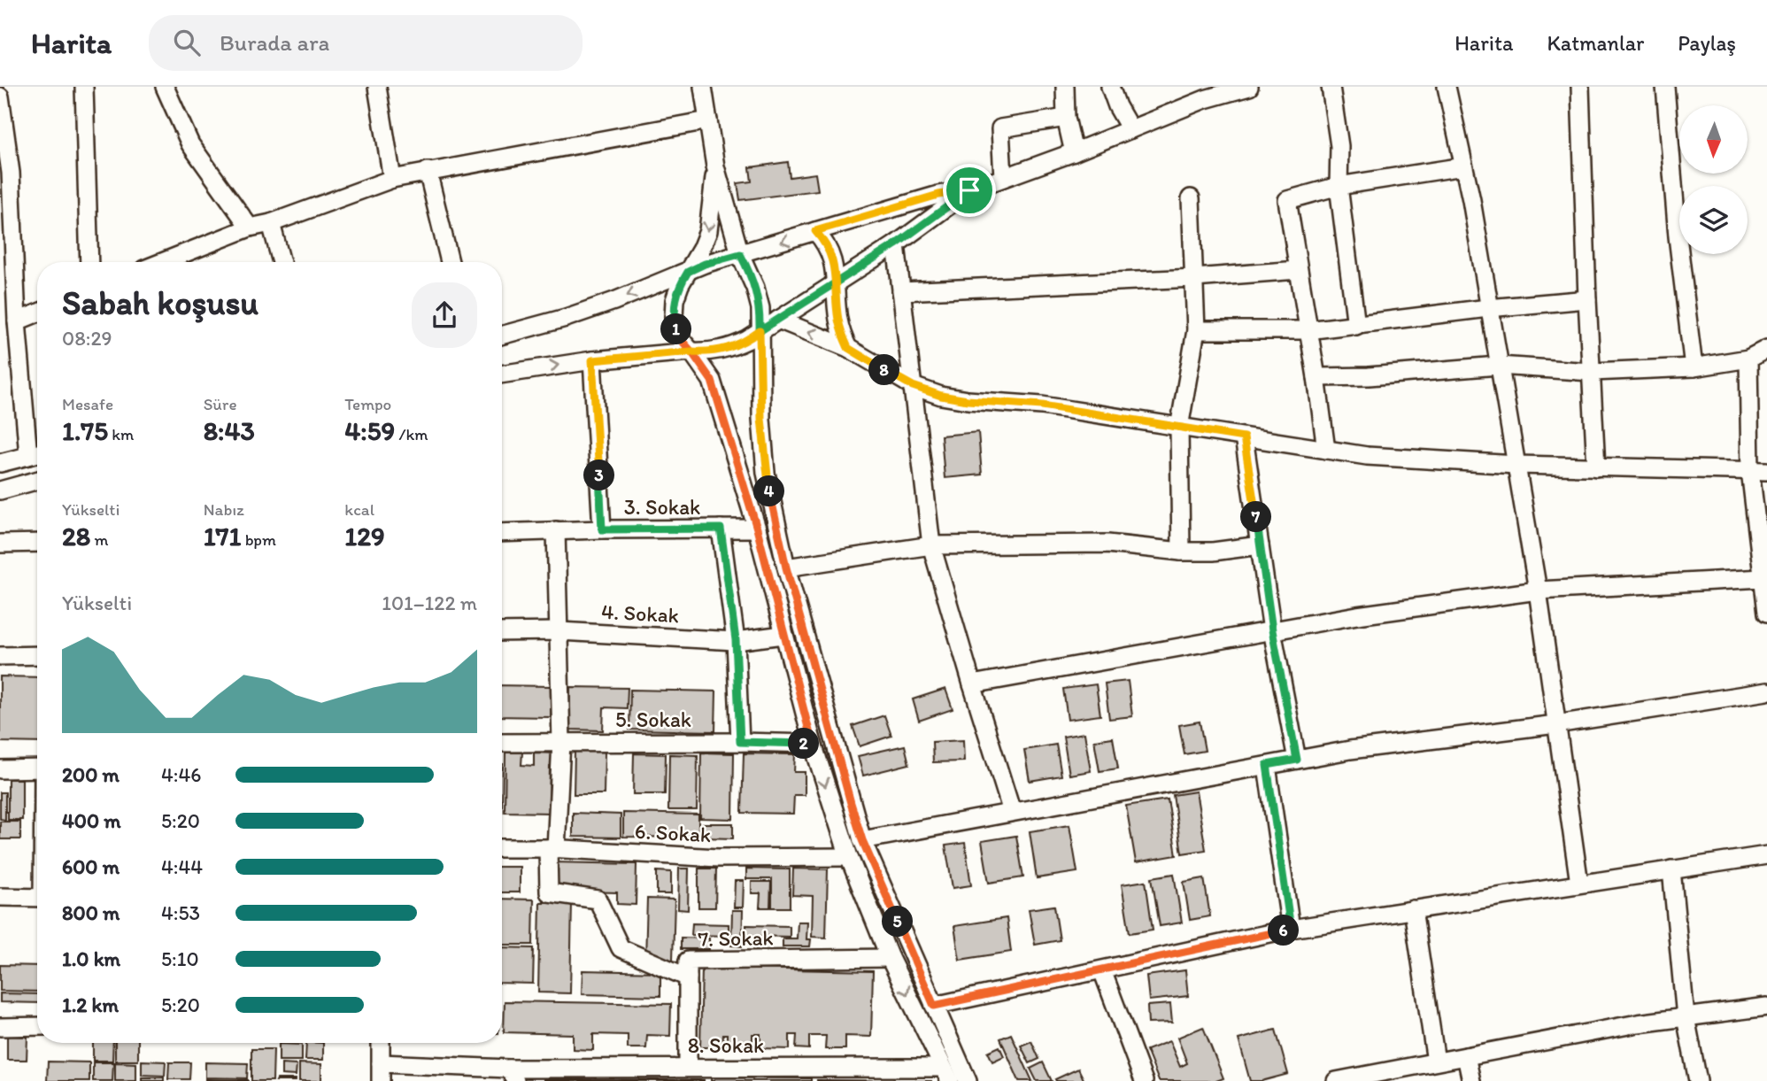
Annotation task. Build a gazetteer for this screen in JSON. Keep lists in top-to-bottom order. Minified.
{"streets":{"street":["3. Sokak","4. Sokak","5. Sokak","6. Sokak","7. Sokak","8. Sokak"]},"crossings":[["7. Sokak","8. Sokak"]],"north":"bottom","page":{"header":"Harita","search":"Burada ara","nav":["Harita","Katmanlar","Paylaş"],"heading":["Sabah koşusu","08:29"],"pins":["1","8","3","4","7","2","5","6"],"stats":[["Mesafe","1.75 km"],["Süre","8:43"],["Tempo","4:59 /km"],["Yükselti","28 m"],["Nabız","171 bpm"],["kcal","129"]],"chart":["Yükselti","101–122 m"],"list":[{"name":"200 m","note":"4:46"},{"name":"400 m","note":"5:20"},{"name":"600 m","note":"4:44"},{"name":"800 m","note":"4:53"},{"name":"1.0 km","note":"5:10"},{"name":"1.2 km","note":"5:20"}]}}
